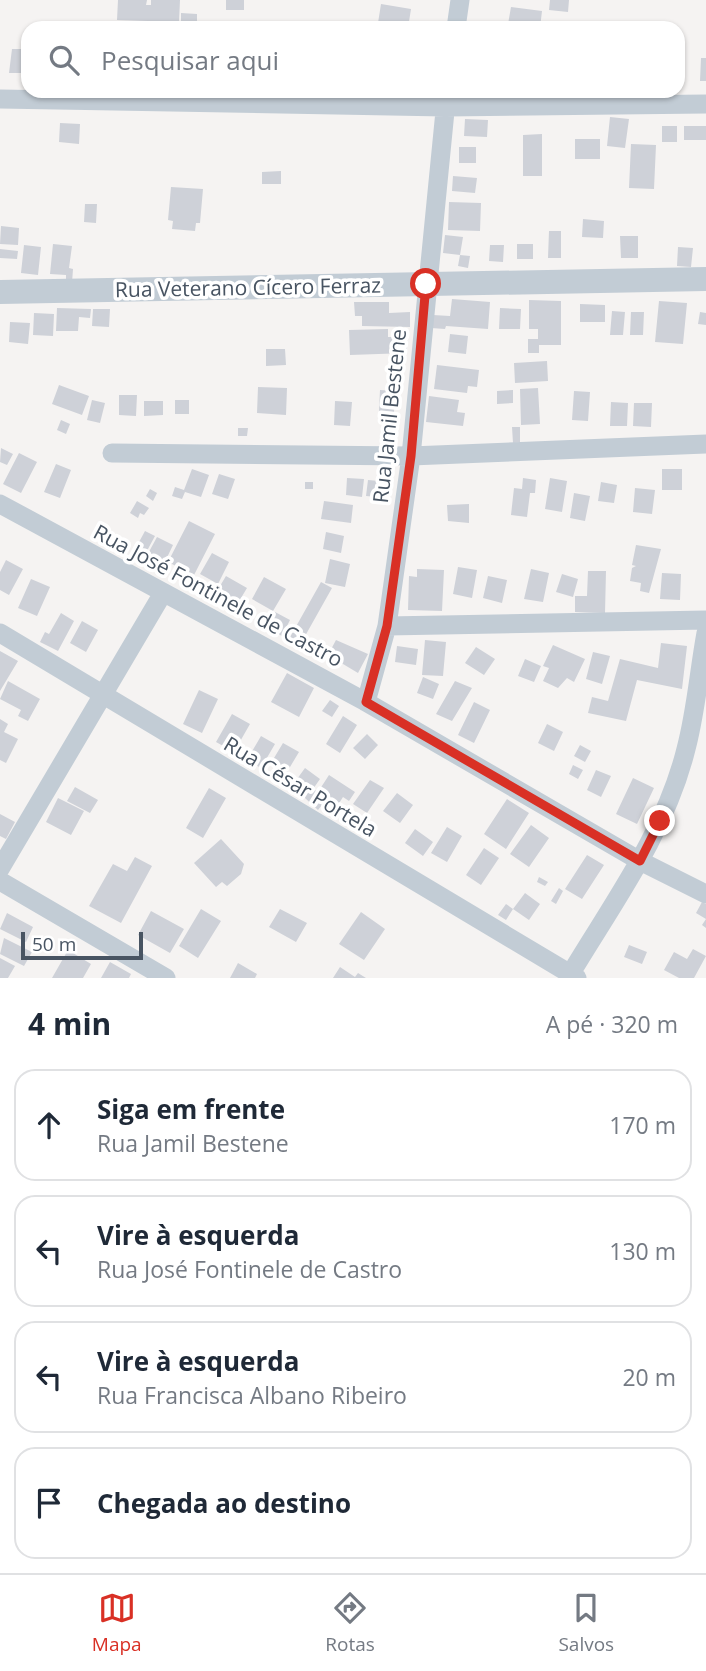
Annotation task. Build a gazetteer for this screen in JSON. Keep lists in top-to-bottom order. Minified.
{"streets":{"street":["Rua Veterano Cícero Ferraz","Rua Jamil Bestene","Rua José Fontinele de Castro","Rua César Portela"]},"crossings":[["Rua Veterano Cícero Ferraz","Rua Jamil Bestene"],["Rua Jamil Bestene","Rua José Fontinele de Castro"]],"scale_bar":"50 m","page":{"search":"Pesquisar aqui","scale":"50 m","heading":["4 min","A pé · 320 m"],"list":[["Siga em frente","Rua Jamil Bestene","170 m"],["Vire à esquerda","Rua José Fontinele de Castro","130 m"],["Vire à esquerda","Rua Francisca Albano Ribeiro","20 m"],"Chegada ao destino"],"nav":["Mapa","Rotas","Salvos"]}}
